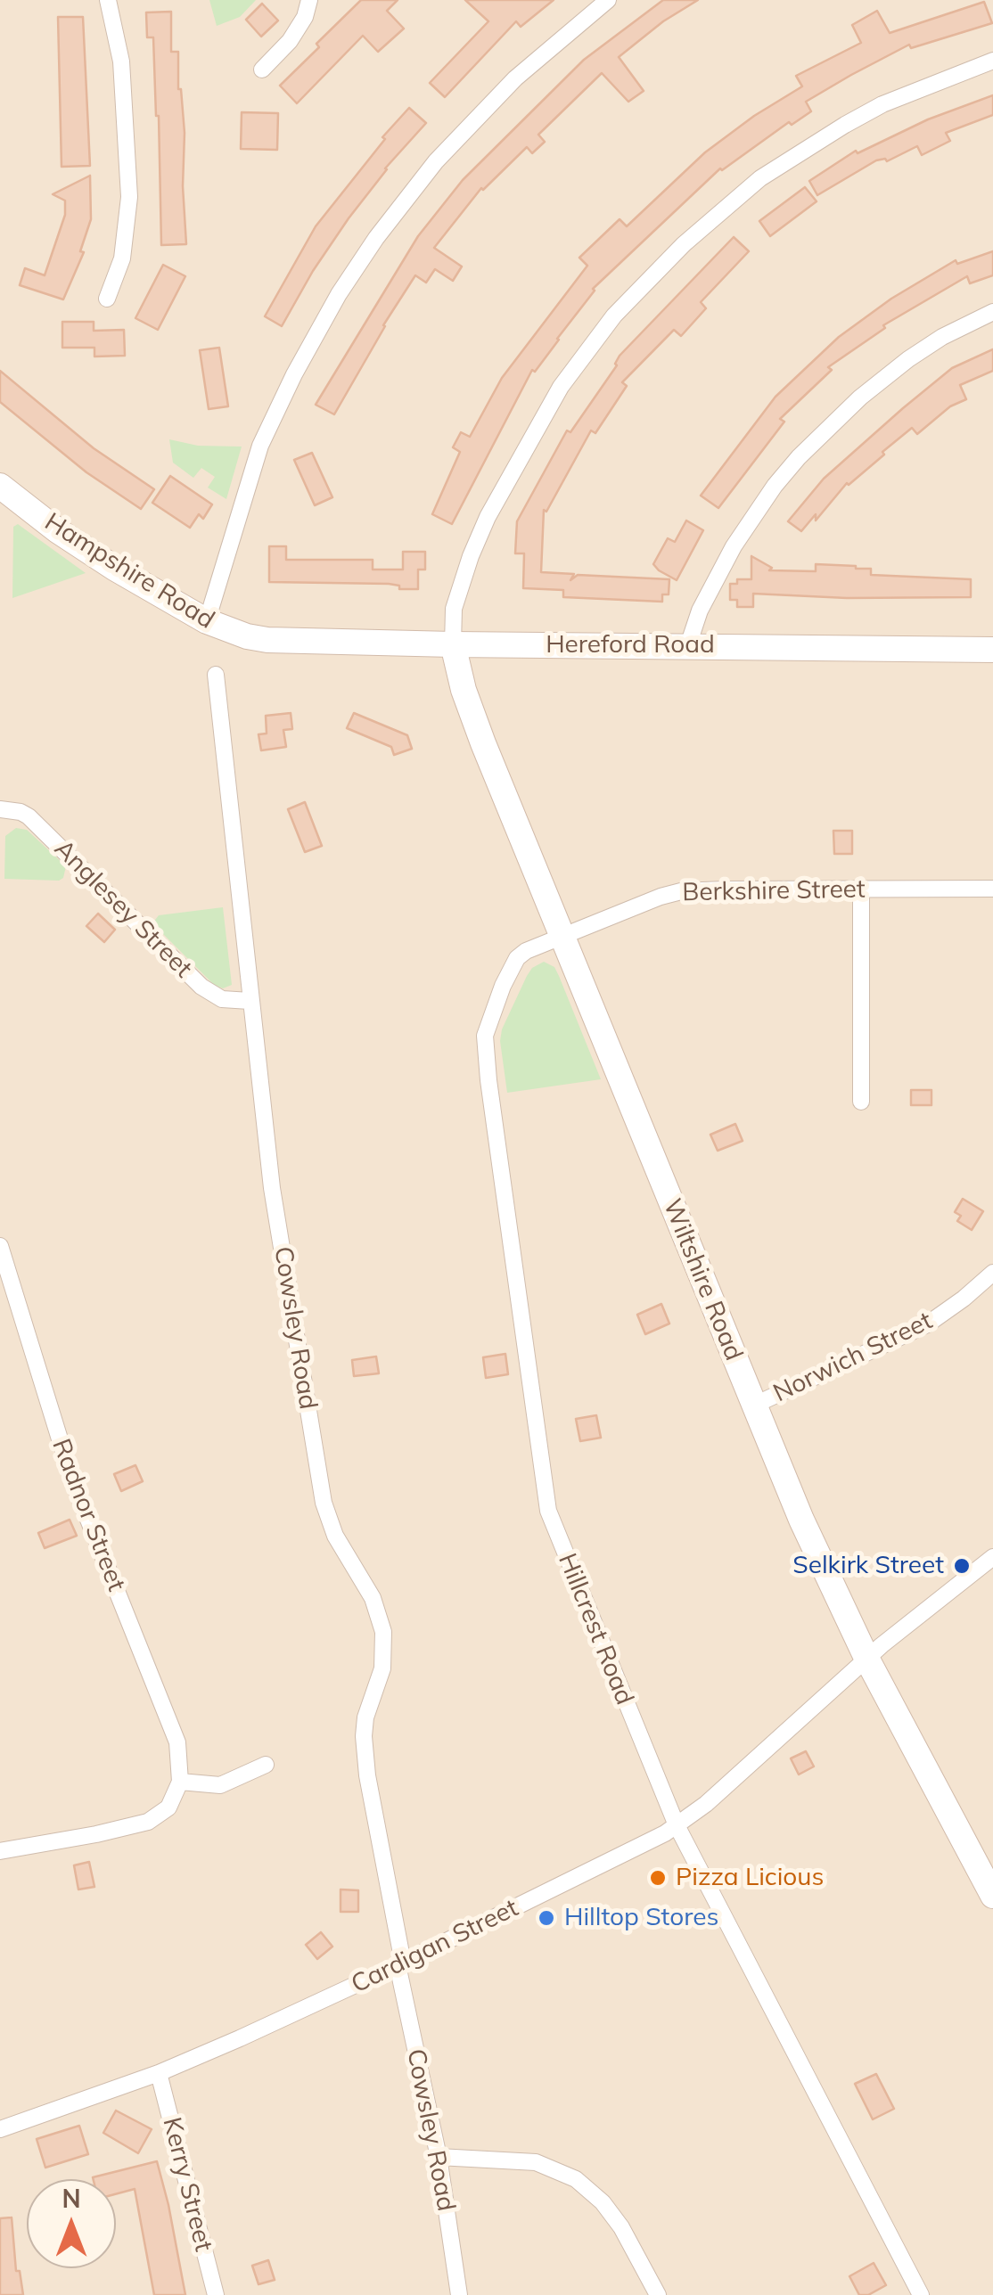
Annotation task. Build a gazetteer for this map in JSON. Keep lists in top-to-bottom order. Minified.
{"streets":{"street":["Hampshire Road","Hereford Road","Berkshire Street","Anglesey Street","Wiltshire Road","Cowsley Road","Norwich Street","Radnor Street","Hillcrest Road","Cardigan Street","Kerry Street"]},"crossings":[["Hampshire Road","Hereford Road"],["Hereford Road","Wiltshire Road"],["Berkshire Street","Wiltshire Road"],["Berkshire Street","Hillcrest Road"],["Anglesey Street","Cowsley Road"],["Wiltshire Road","Norwich Street"],["Wiltshire Road","Hillcrest Road"],["Wiltshire Road","Cardigan Street"],["Cowsley Road","Cardigan Street"],["Hillcrest Road","Cardigan Street"],["Cardigan Street","Kerry Street"]],"places":["Selkirk Street","Pizza Licious","Hilltop Stores"],"north":"top"}
